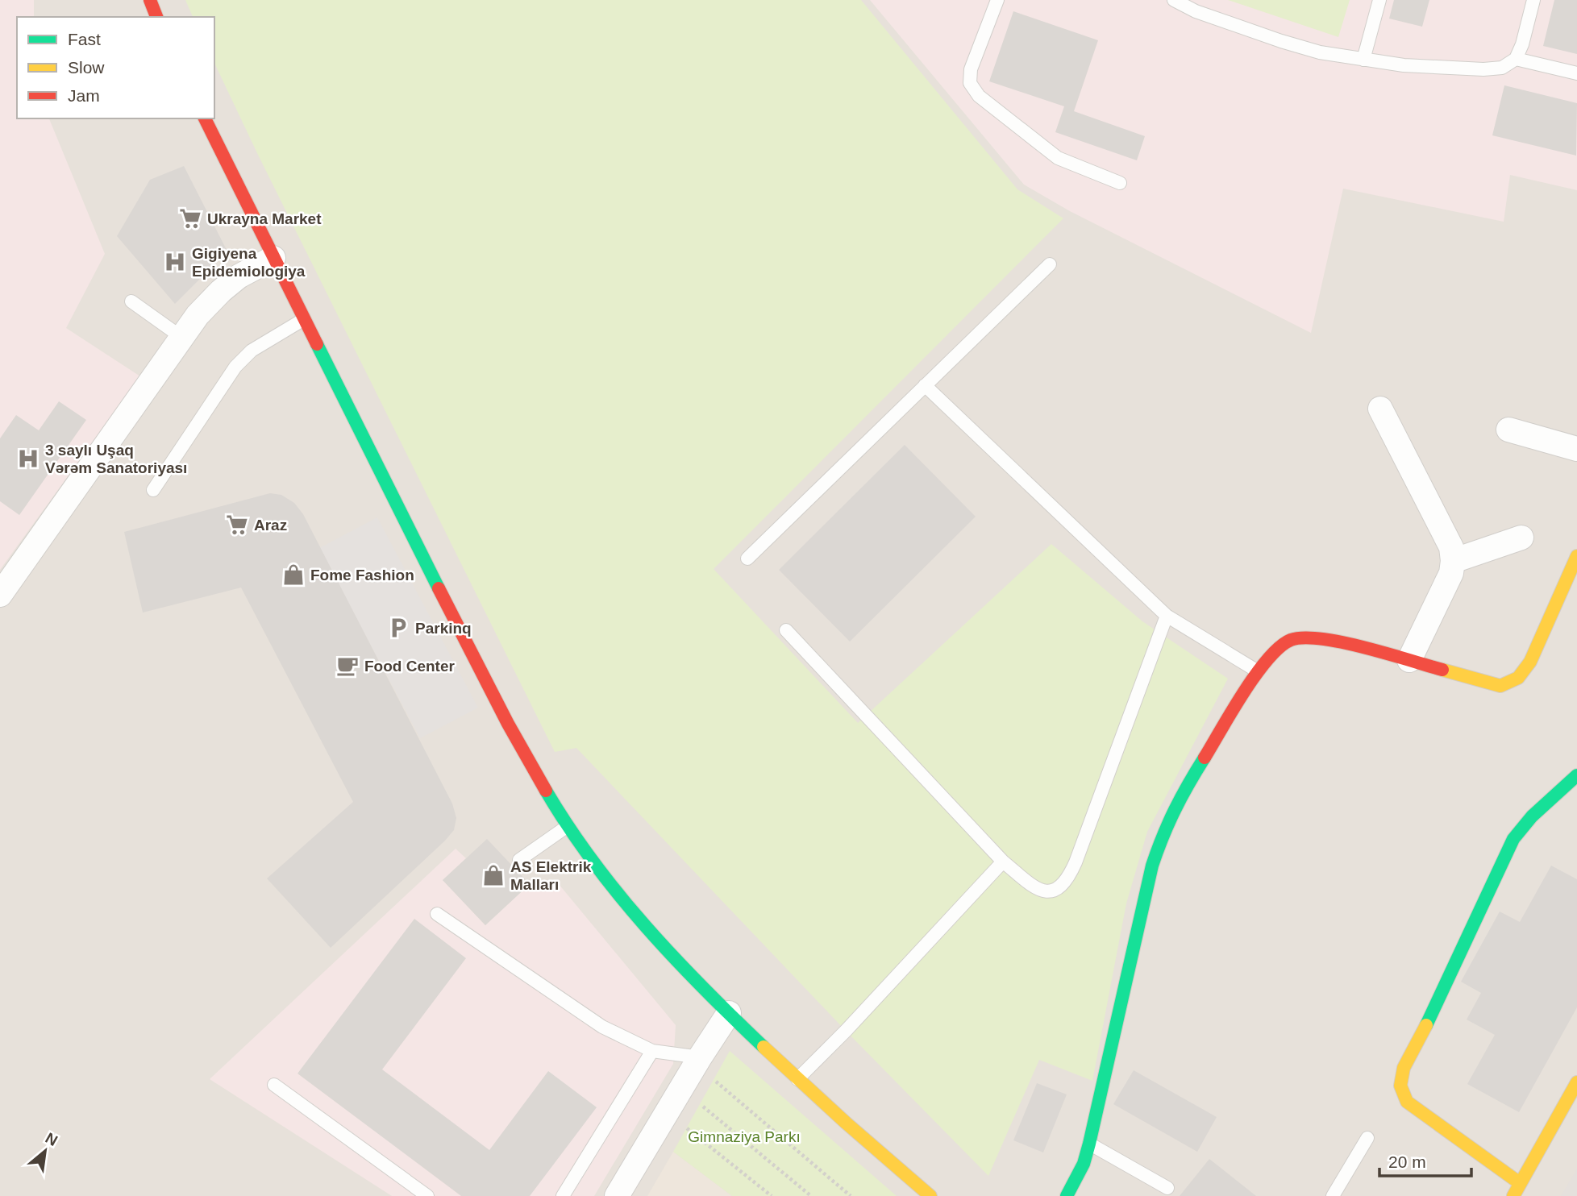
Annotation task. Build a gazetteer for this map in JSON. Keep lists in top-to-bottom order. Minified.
{"parks":["Gimnaziya Parkı"],"places":{"supermarket":["Ukrayna Market","Araz"],"hospital":["Gigiyena Epidemiologiya","3 saylı Uşaq Vərəm Sanatoriyası"],"shop":["Fome Fashion","AS Elektrik Malları"],"parking":["Parkinq"],"cafe":["Food Center"]},"legend":["Fast","Slow","Jam"],"scale_bar":"20 m","north":"top right"}
